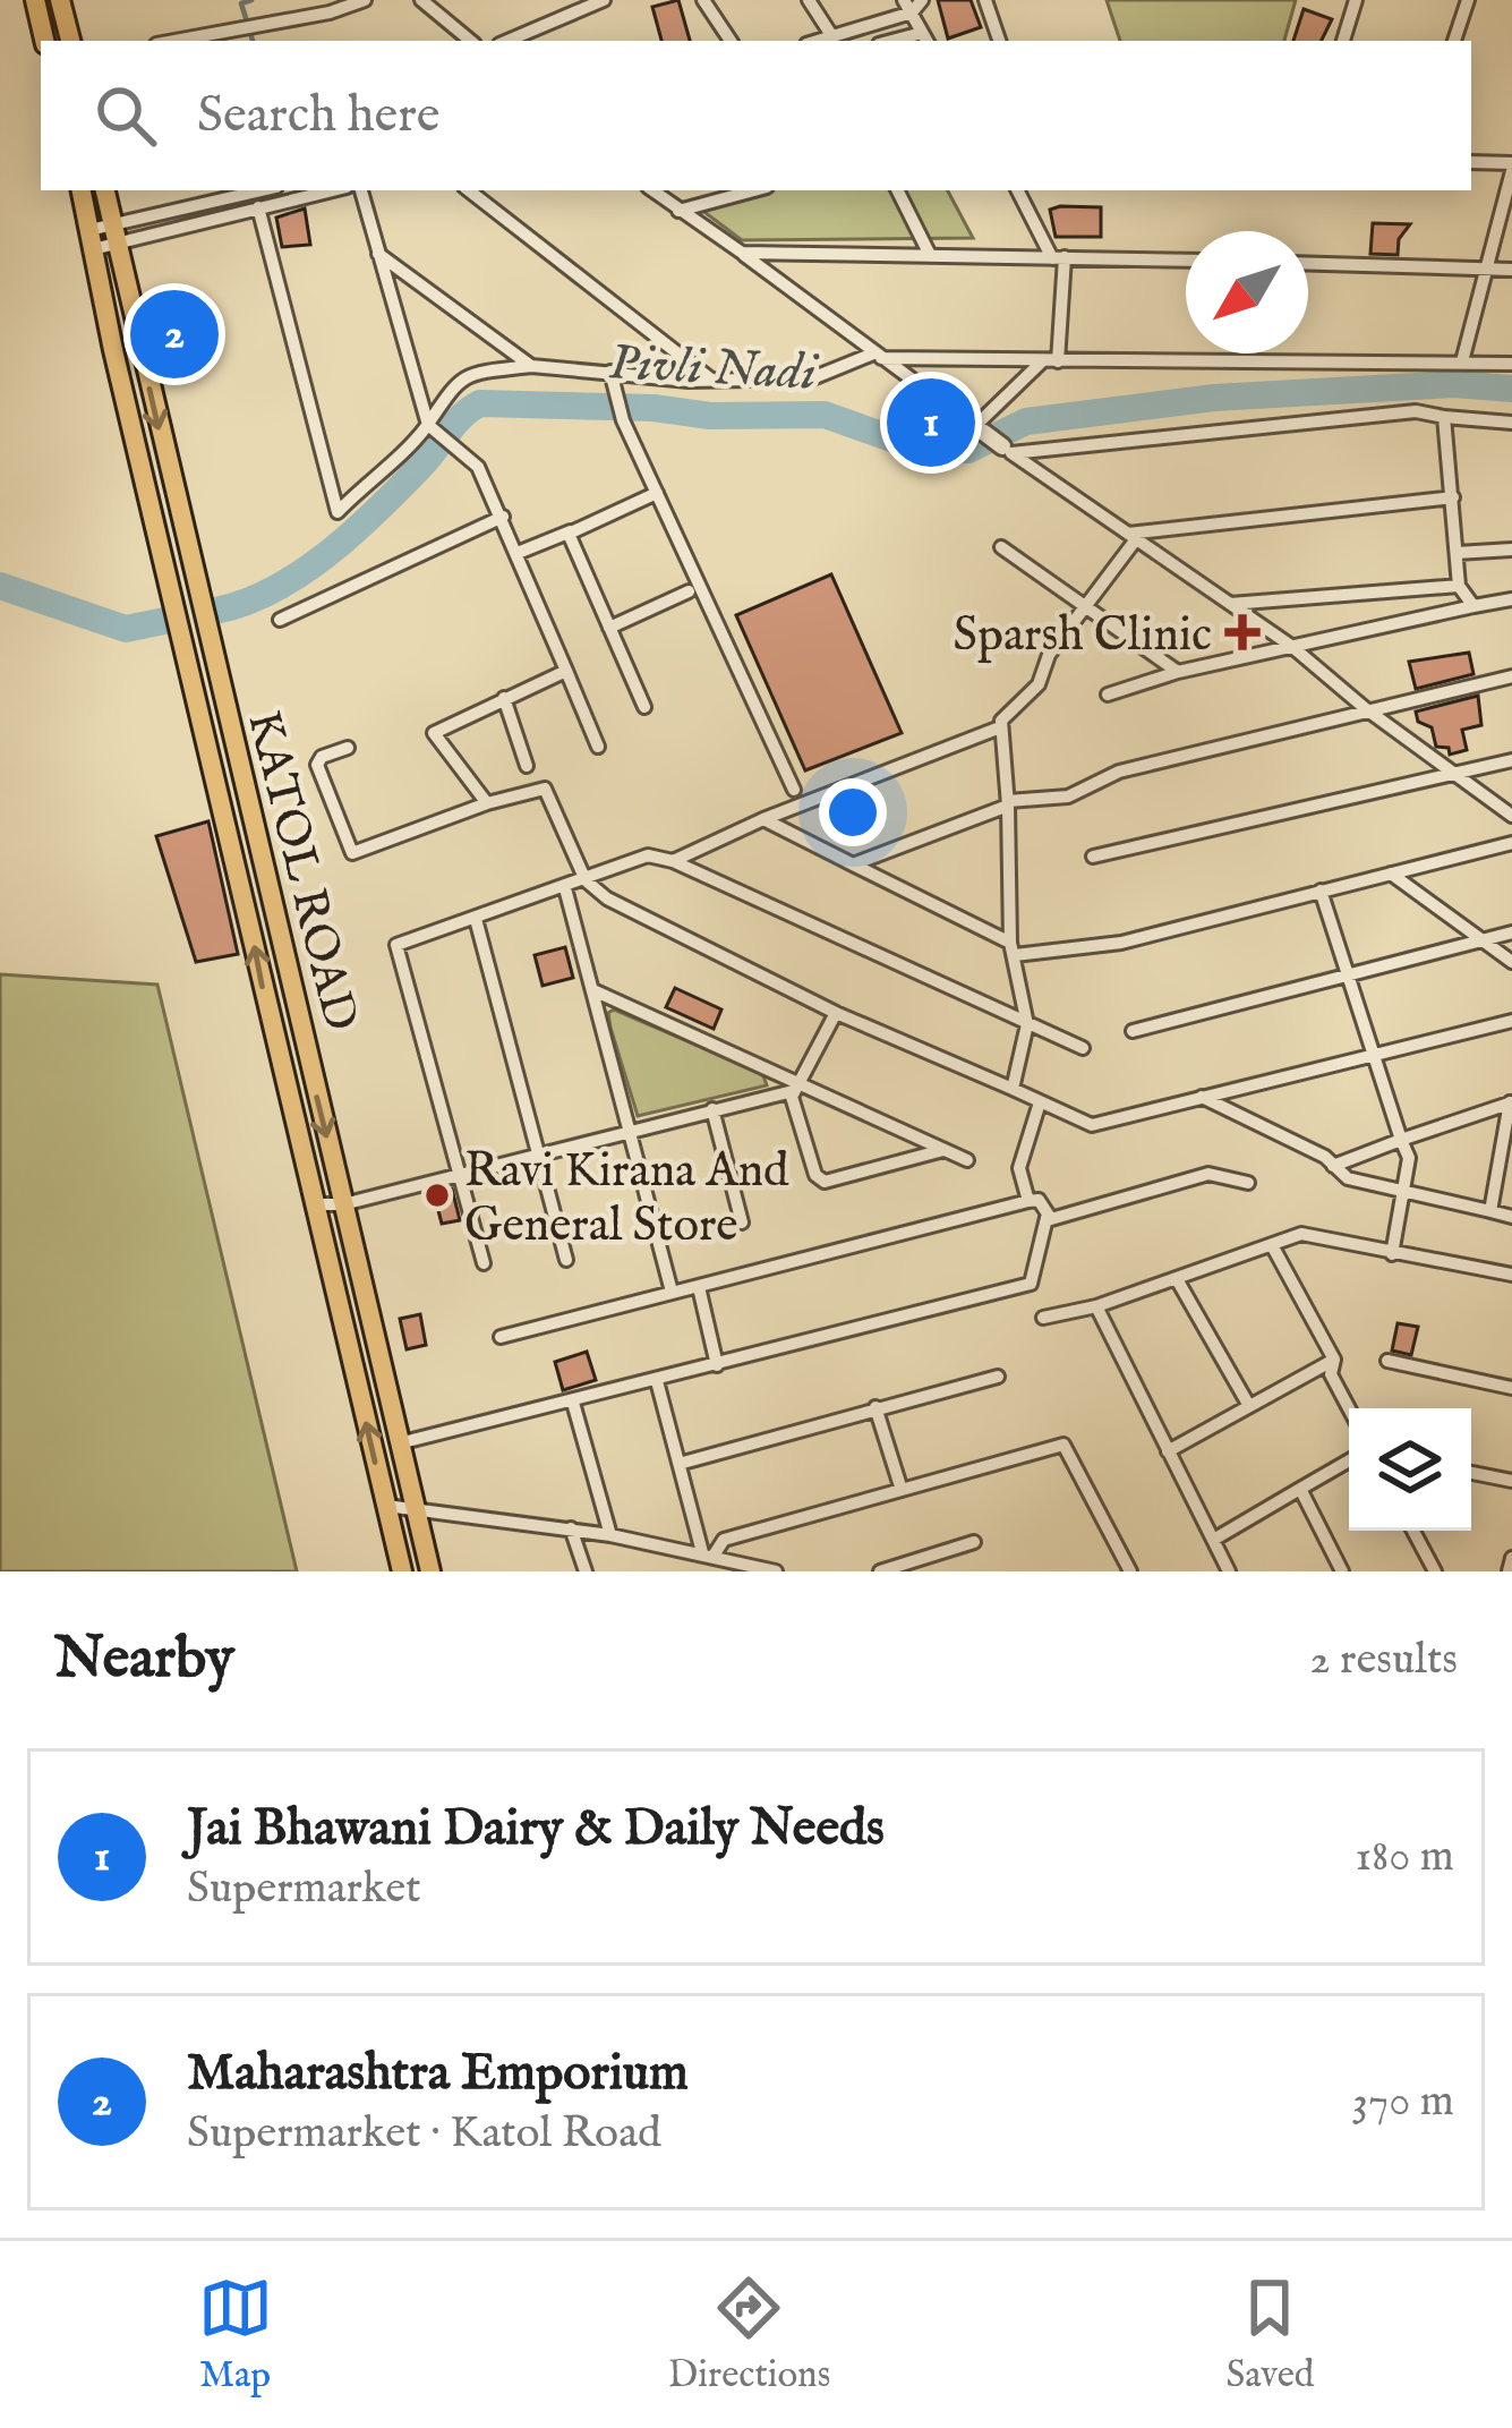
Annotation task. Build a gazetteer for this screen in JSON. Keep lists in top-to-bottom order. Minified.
{"streets":{"main road":["KATOL ROAD"]},"water":["Pivli Nadi"],"places":{"health":["Sparsh Clinic"],"other":["Ravi Kirana And General Store"]},"north":"bottom left","page":{"search":"Search here","pins":["2","1"],"heading":["Nearby","2 results"],"list":[{"mark":"1","name":"Jai Bhawani Dairy & Daily Needs","note":"Supermarket","value":"180 m"},{"mark":"2","name":"Maharashtra Emporium","note":"Supermarket · Katol Road","value":"370 m"}],"nav":["Map","Directions","Saved"]}}
